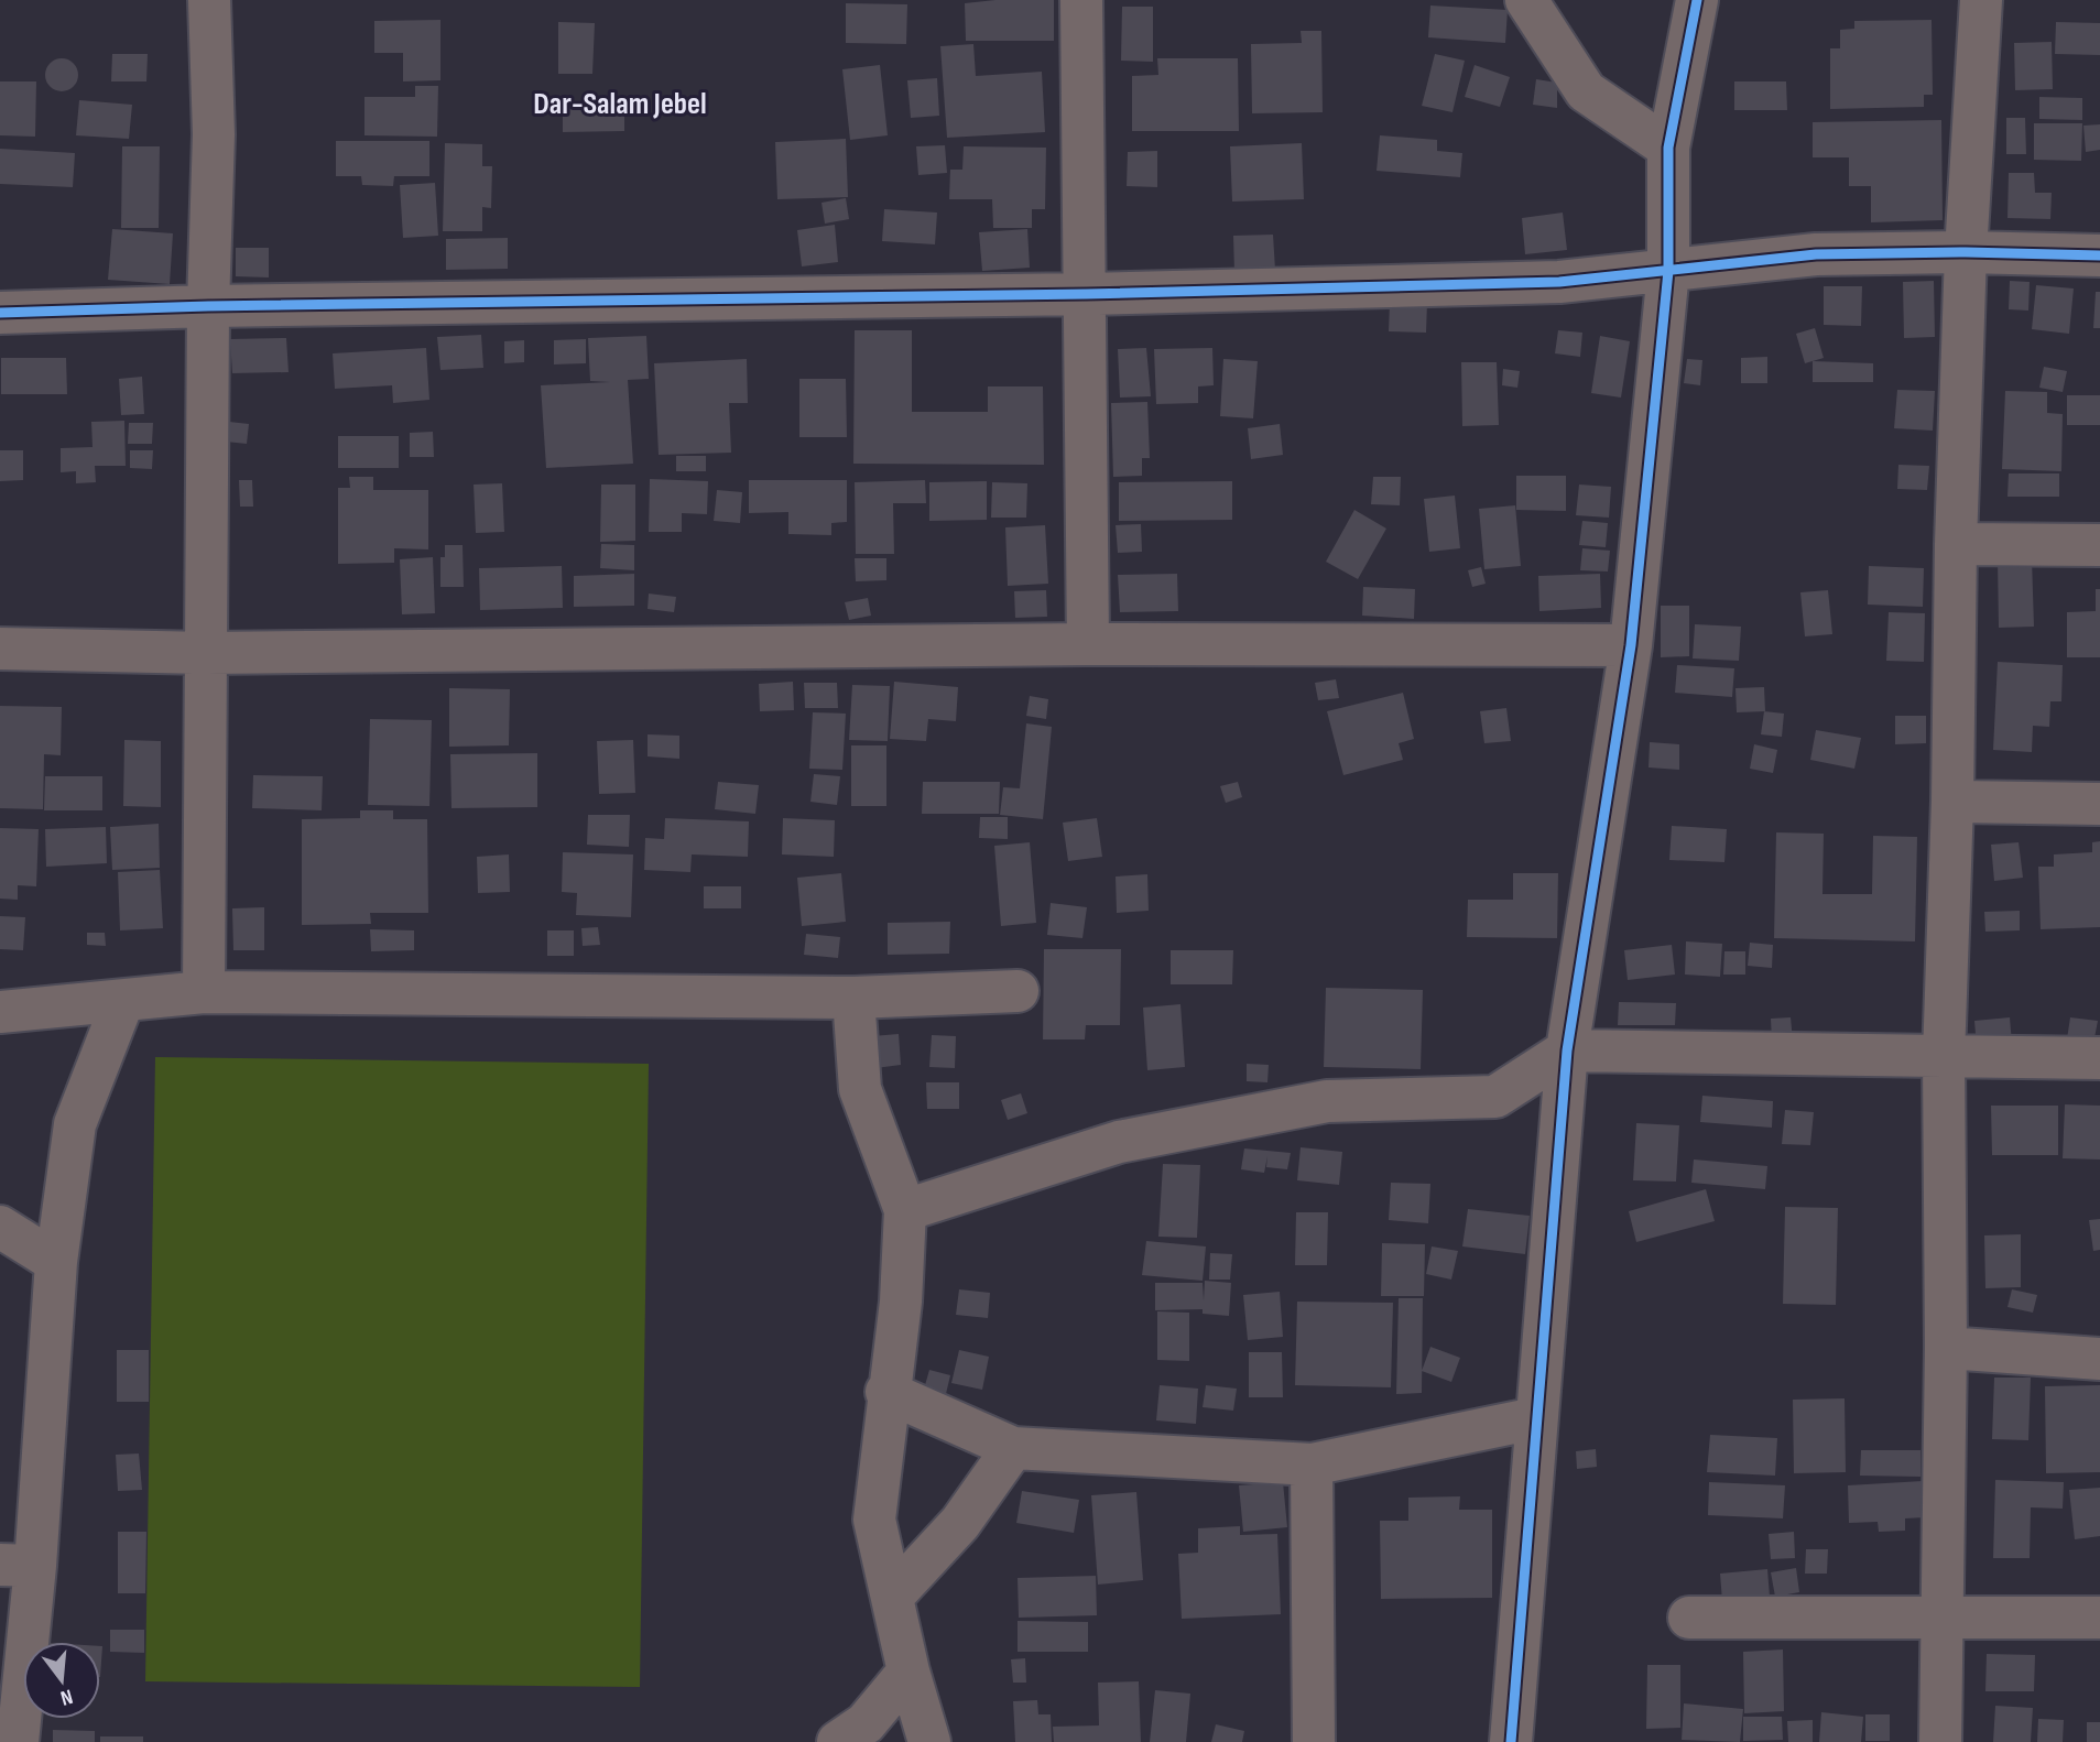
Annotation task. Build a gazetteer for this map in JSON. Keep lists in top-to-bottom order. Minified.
{"districts":["Dar-Salam Jebel"],"north":"bottom"}
